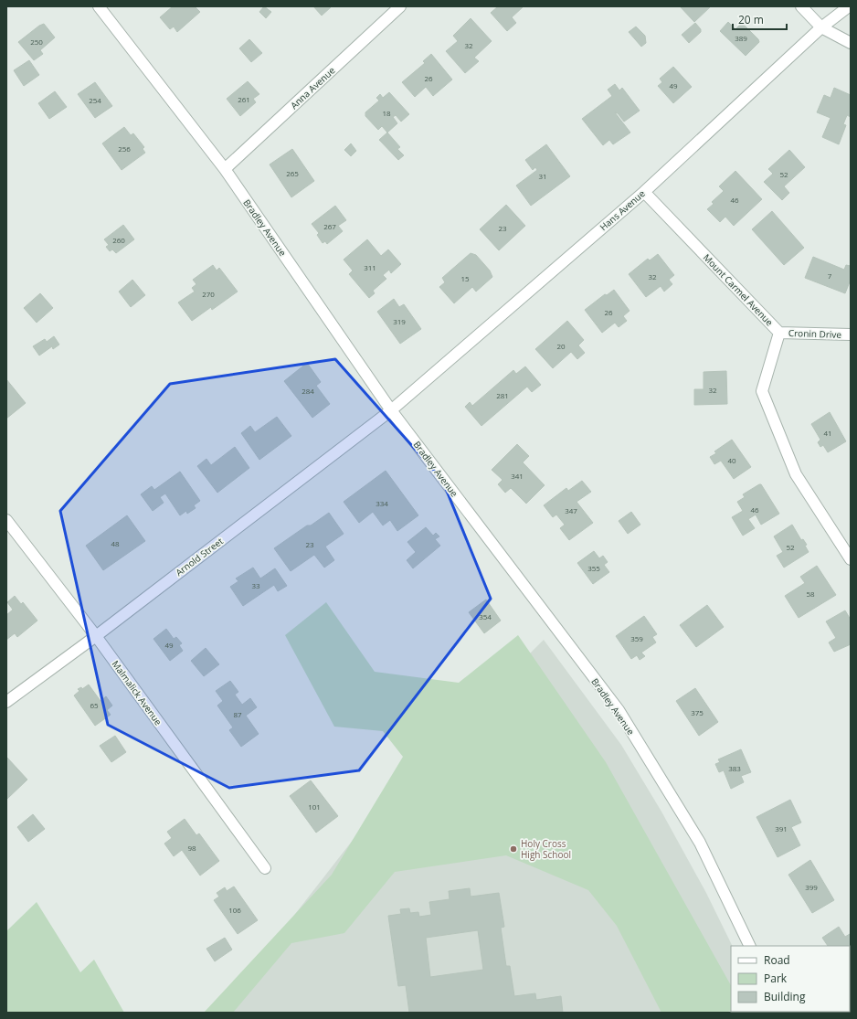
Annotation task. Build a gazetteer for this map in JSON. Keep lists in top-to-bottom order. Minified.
{"streets":{"street":["Anna Avenue","Hans Avenue","Bradley Avenue","Mount Carmel Avenue","Cronin Drive","Arnold Street","Malmalick Avenue"]},"crossings":[["Anna Avenue","Bradley Avenue"],["Hans Avenue","Bradley Avenue"],["Hans Avenue","Mount Carmel Avenue"],["Hans Avenue","Arnold Street"],["Bradley Avenue","Arnold Street"],["Mount Carmel Avenue","Cronin Drive"],["Arnold Street","Malmalick Avenue"]],"places":["Holy Cross High School"],"house_numbers":["389","250","32","26","49","261","254","18","256","265","52","31","46","267","23","260","311","7","32","15","270","26","319","20","32","284","281","41","40","341","334","46","347","48","23","52","355","33","58","354","359","49","65","375","87","383","101","391","98","399","106"],"legend":["Road","Park","Building"],"scale_bar":"20 m"}
